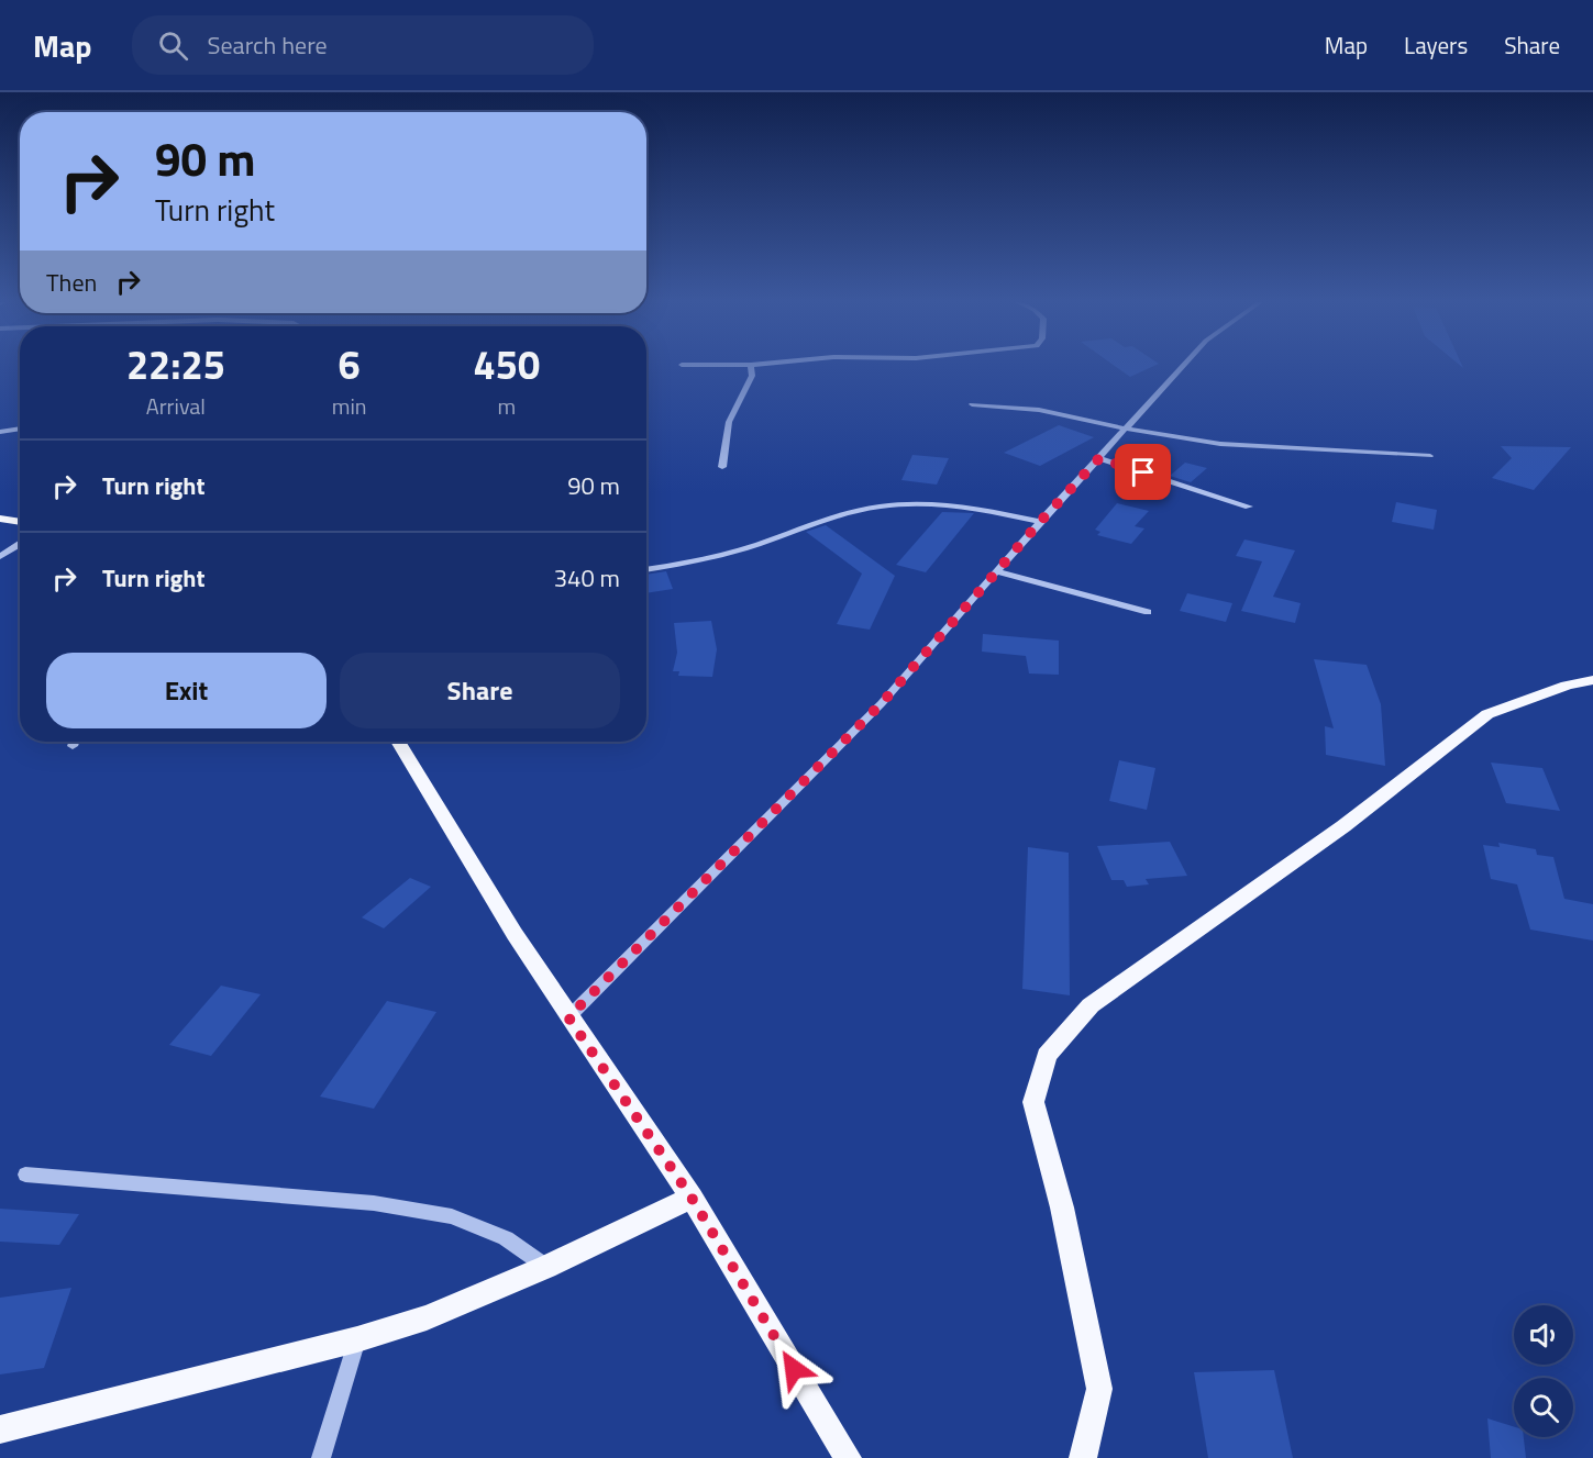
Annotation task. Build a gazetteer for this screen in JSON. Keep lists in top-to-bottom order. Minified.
{"page":{"header":"Map","search":"Search here","nav":["Map","Layers","Share"],"turn":["90 m","Turn right"],"then":"Then","eta":["22:25","Arrival","6","min","450","m"],"list":[{"name":"Turn right","value":"90 m"},{"name":"Turn right","value":"340 m"}],"buttons":["Exit","Share"]}}
